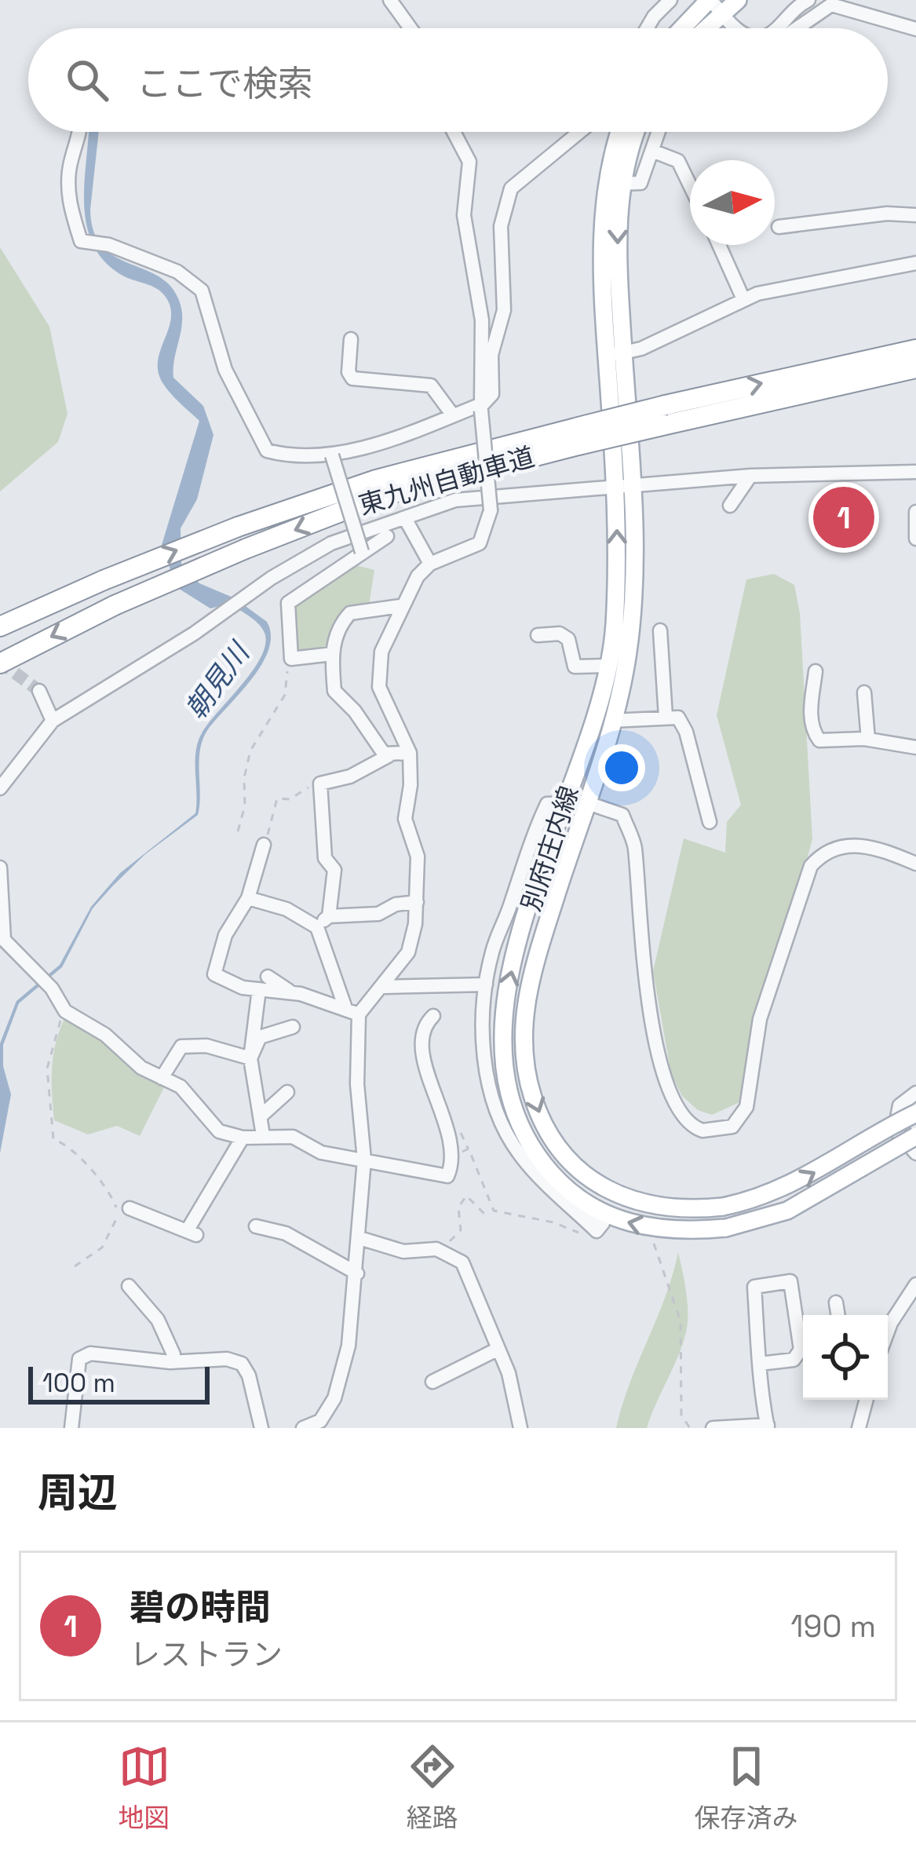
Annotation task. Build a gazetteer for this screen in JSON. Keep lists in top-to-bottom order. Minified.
{"streets":{"highway":["東九州自動車道"],"main road":["別府庄内線"]},"water":["朝見川"],"scale_bar":"100 m","north":"right","page":{"search":"ここで検索","pins":"1","scale":"100 m","heading":"周辺","list":[{"mark":"1","name":"碧の時間","note":"レストラン","value":"190 m"}],"nav":["地図","経路","保存済み"]}}
